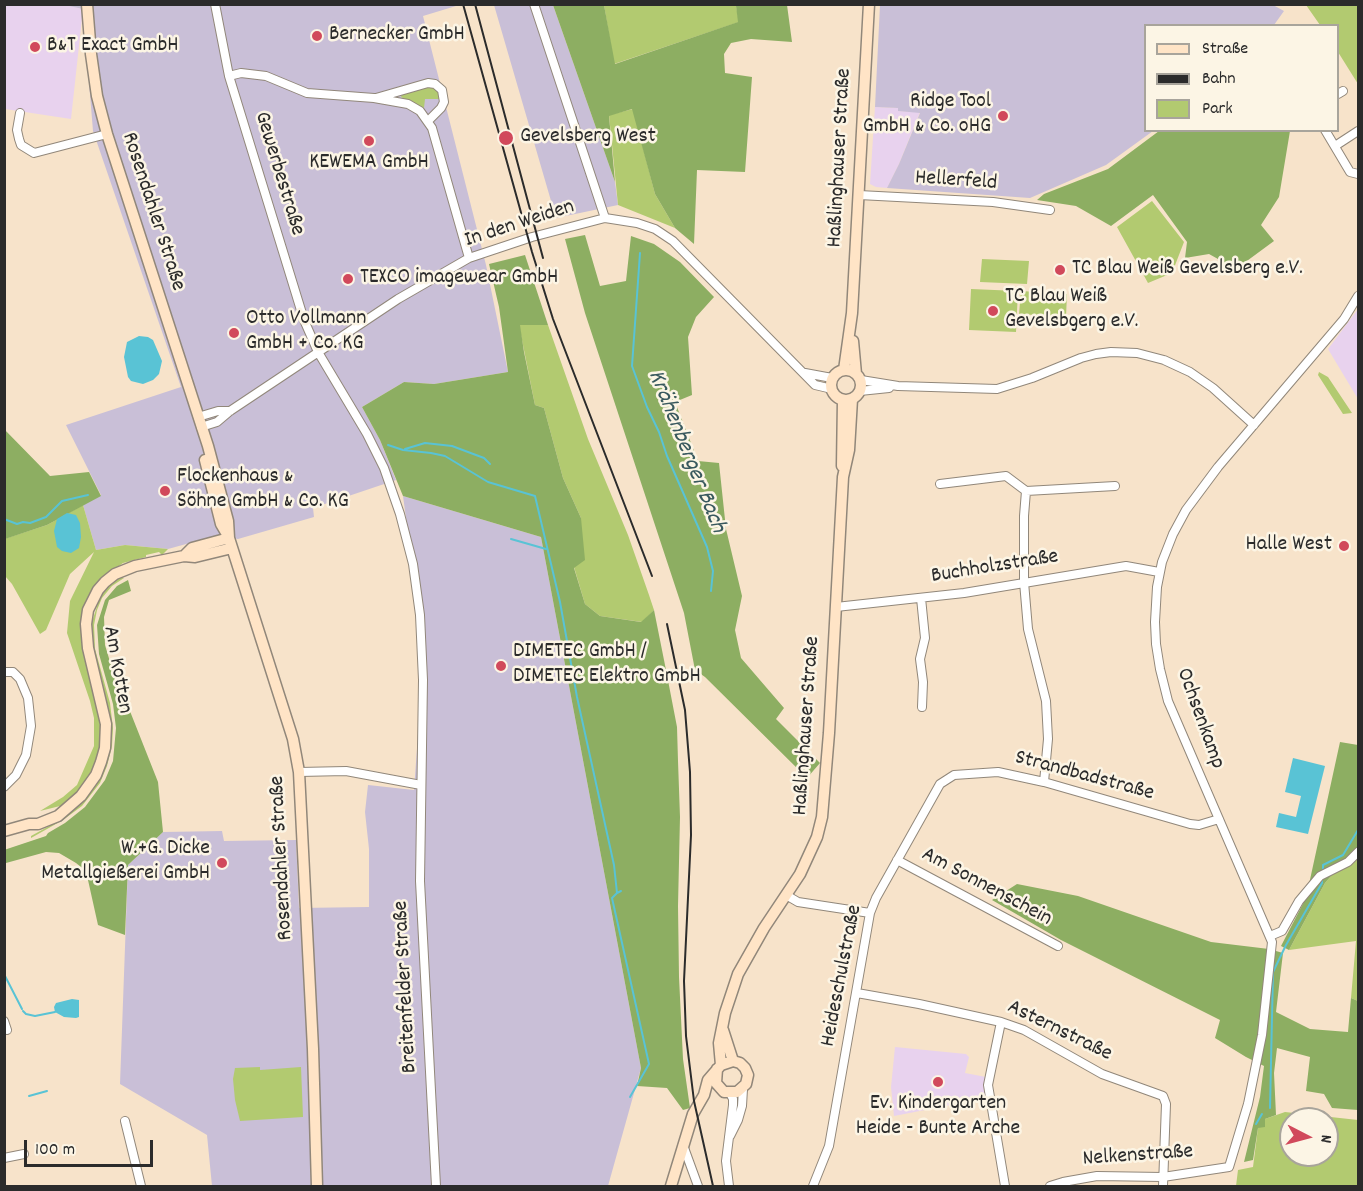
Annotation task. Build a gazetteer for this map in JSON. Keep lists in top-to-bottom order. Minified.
{"streets":{"main road":["Haßlinghauser Straße","Rosendahler Straße","Am Kotten"],"street":["Gewerbestraße","Hellerfeld","In den Weiden","Buchholzstraße","Ochsenkamp","Strandbadstraße","Am Sonnenschein","Heideschulstraße","Breitenfelder Straße","Asternstraße","Nelkenstraße"]},"crossings":[["Haßlinghauser Straße","Hellerfeld"],["Haßlinghauser Straße","Buchholzstraße"],["Gewerbestraße","In den Weiden"],["Gewerbestraße","Breitenfelder Straße"],["Rosendahler Straße","In den Weiden"],["Rosendahler Straße","Am Kotten"],["In den Weiden","Breitenfelder Straße"],["Buchholzstraße","Ochsenkamp"],["Ochsenkamp","Strandbadstraße"],["Ochsenkamp","Nelkenstraße"],["Strandbadstraße","Heideschulstraße"],["Am Sonnenschein","Heideschulstraße"],["Heideschulstraße","Asternstraße"],["Asternstraße","Nelkenstraße"]],"water":["Krähenberger Bach"],"places":["Bernecker GmbH","B&T Exact GmbH","Ridge Tool GmbH & Co. oHG","Gevelsberg West","KEWEMA GmbH","TC Blau Weiß Gevelsberg e.V.","TEXCO imagewear GmbH","TC Blau Weiß Gevelsbgerg e.V.","Otto Vollmann GmbH + Co. KG","Flockenhaus & Söhne GmbH & Co. KG","Halle West","DIMETEC GmbH / DIMETEC Elektro GmbH","W.+G. Dicke Metallgießerei GmbH","Ev. Kindergarten Heide - Bunte Arche"],"legend":["Straße","Bahn","Park"],"scale_bar":"100 m","north":"right"}
